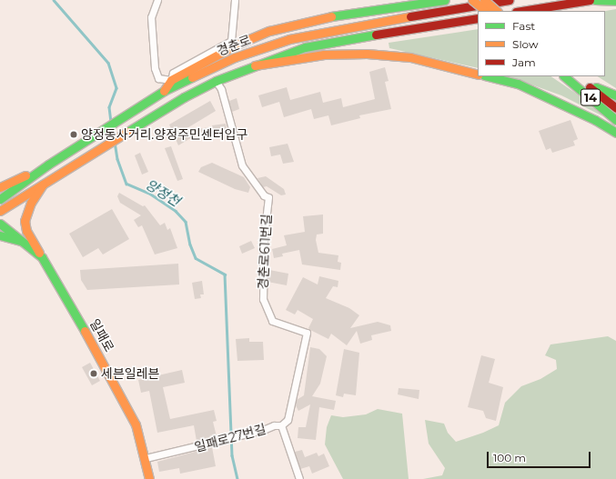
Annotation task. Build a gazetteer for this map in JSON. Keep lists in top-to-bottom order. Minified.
{"streets":{"main road":["경춘로","14","일패로"],"street":["경춘로611번길","일패로27번길"]},"crossings":[["경춘로","경춘로611번길"],["경춘로611번길","일패로27번길"],["일패로","일패로27번길"]],"water":["양정천"],"places":["양정동사거리.양정주민센터입구","세븐일레븐"],"legend":["Fast","Slow","Jam"],"scale_bar":"100 m"}
